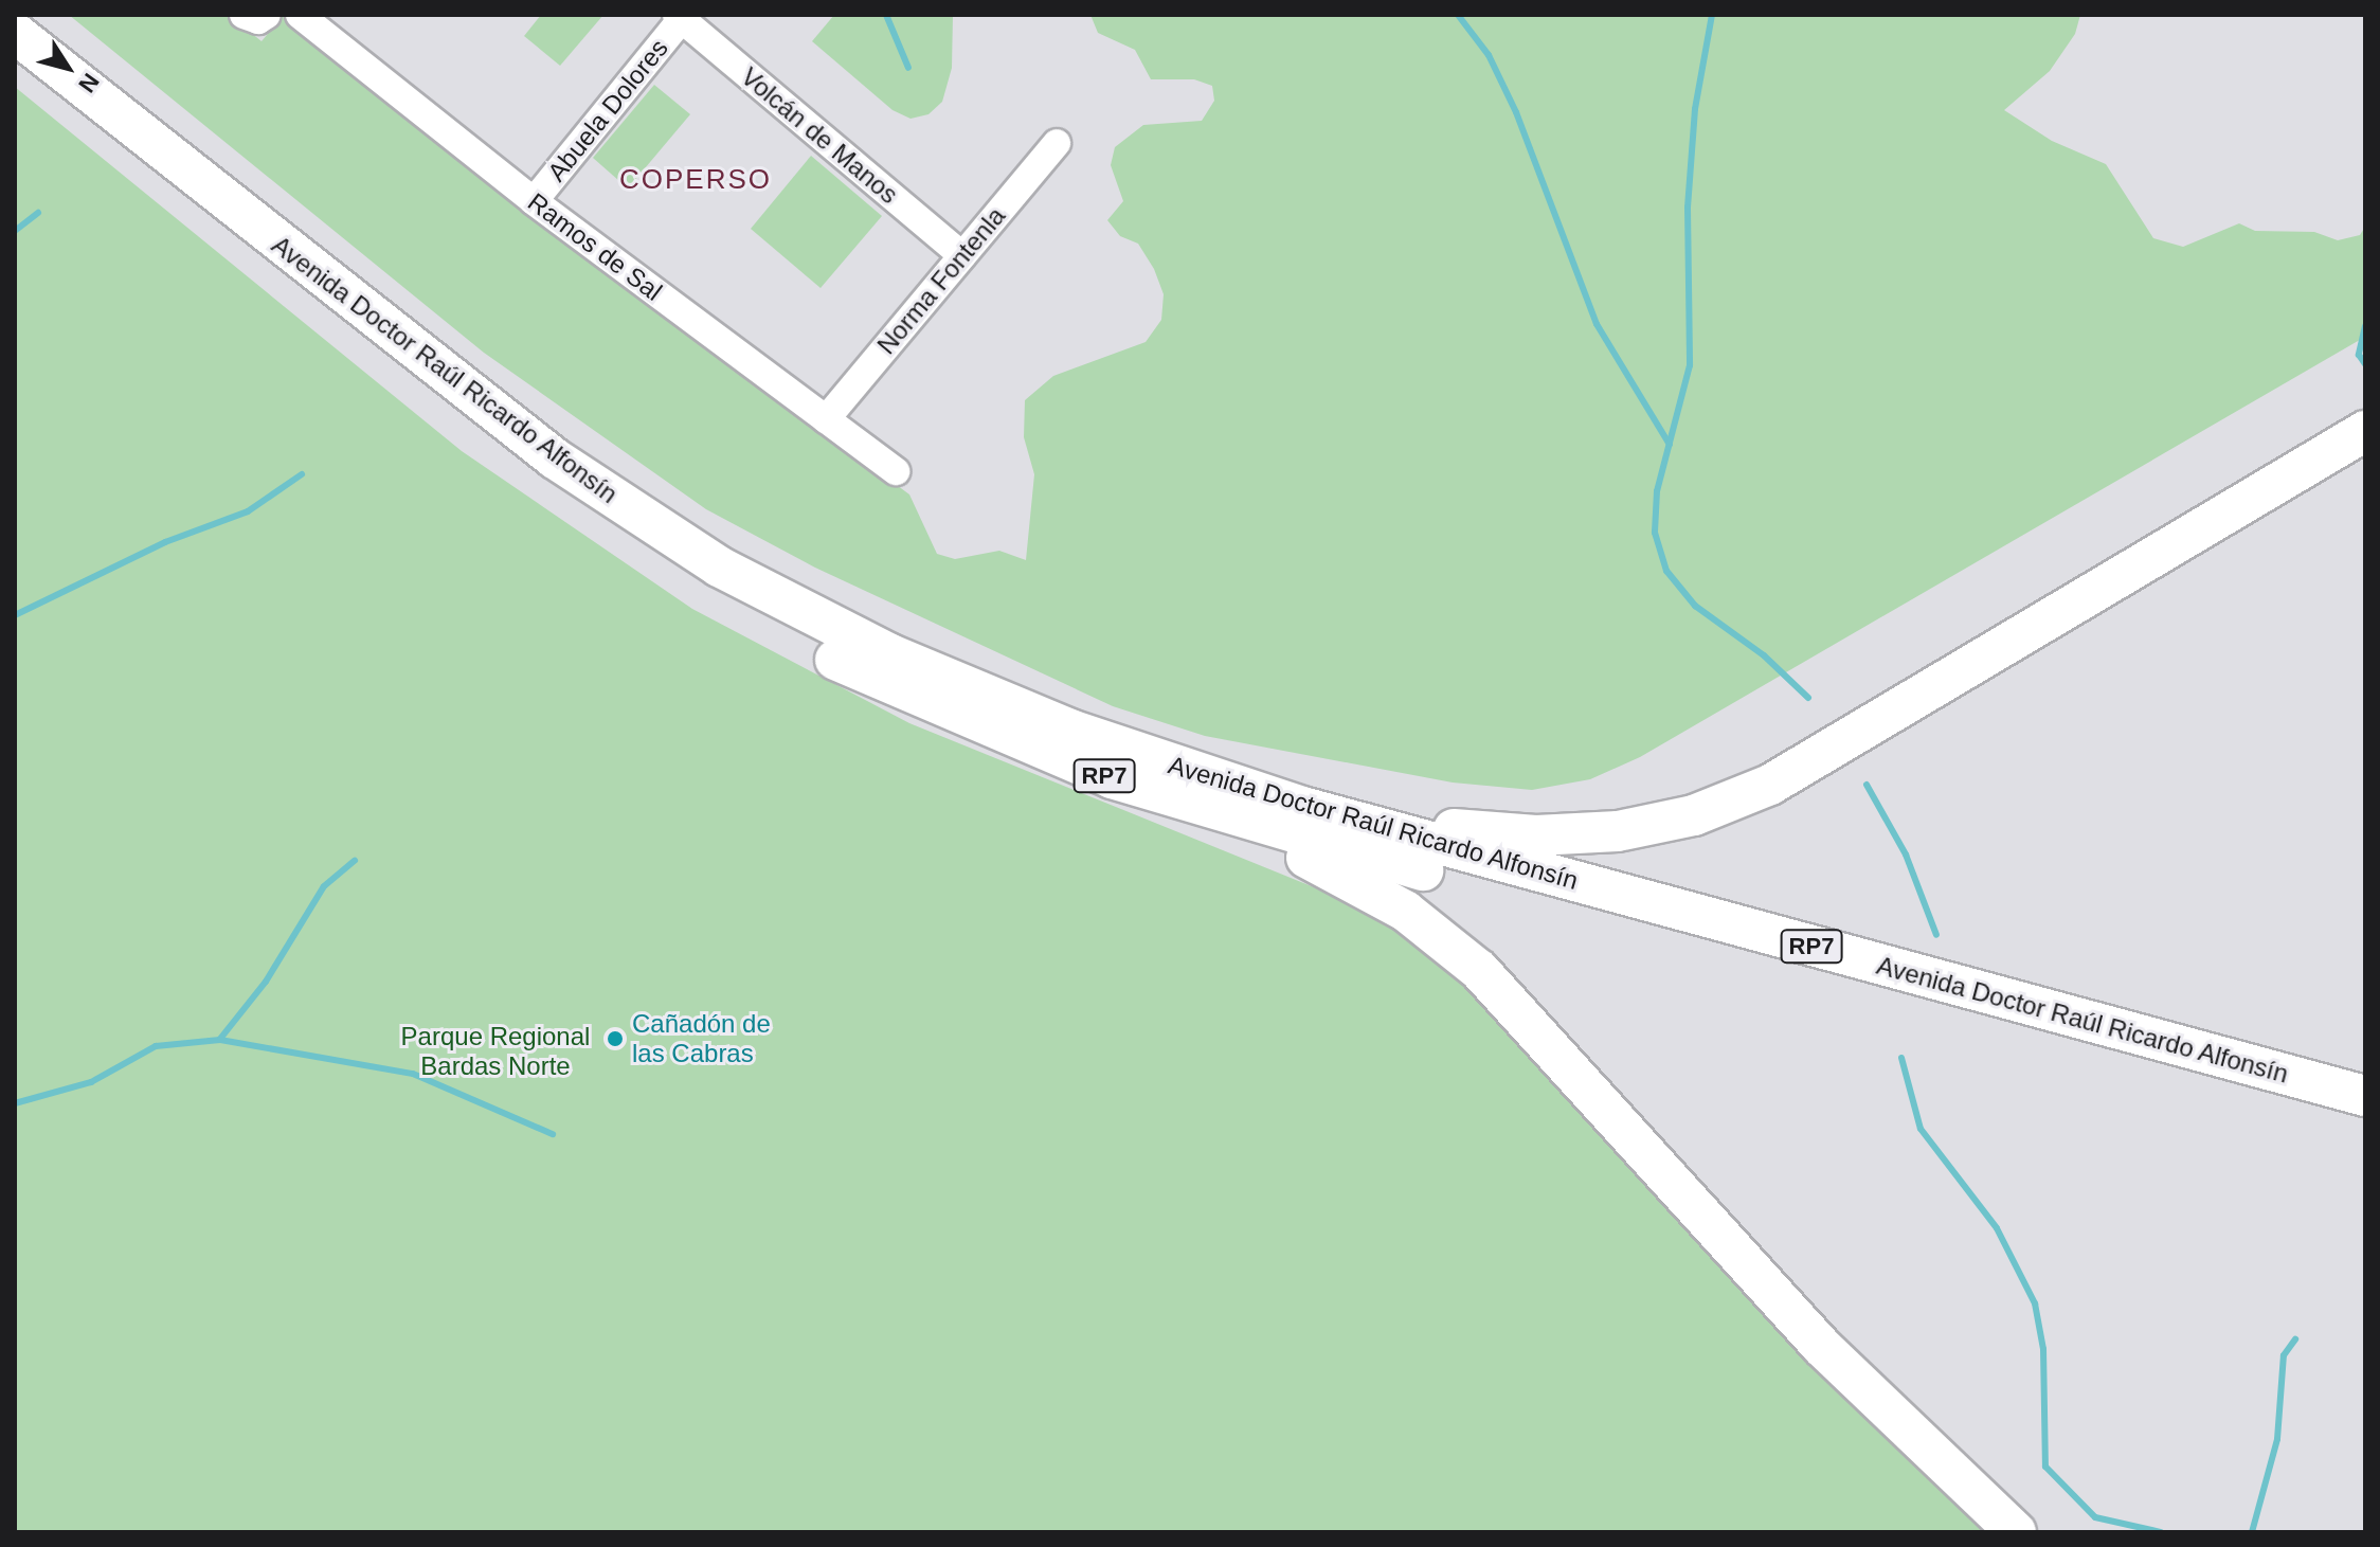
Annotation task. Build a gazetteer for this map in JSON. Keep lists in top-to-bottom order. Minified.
{"streets":{"highway":["Avenida Doctor Raúl Ricardo Alfonsín","RP7"],"street":["Abuela Dolores","Volcán de Manos","Ramos de Sal","Norma Fontenla"]},"crossings":[["Abuela Dolores","Volcán de Manos"],["Abuela Dolores","Ramos de Sal"],["Volcán de Manos","Norma Fontenla"],["Ramos de Sal","Norma Fontenla"]],"districts":["COPERSO"],"parks":["Parque Regional Bardas Norte"],"places":["Cañadón de las Cabras"],"north":"bottom right"}
